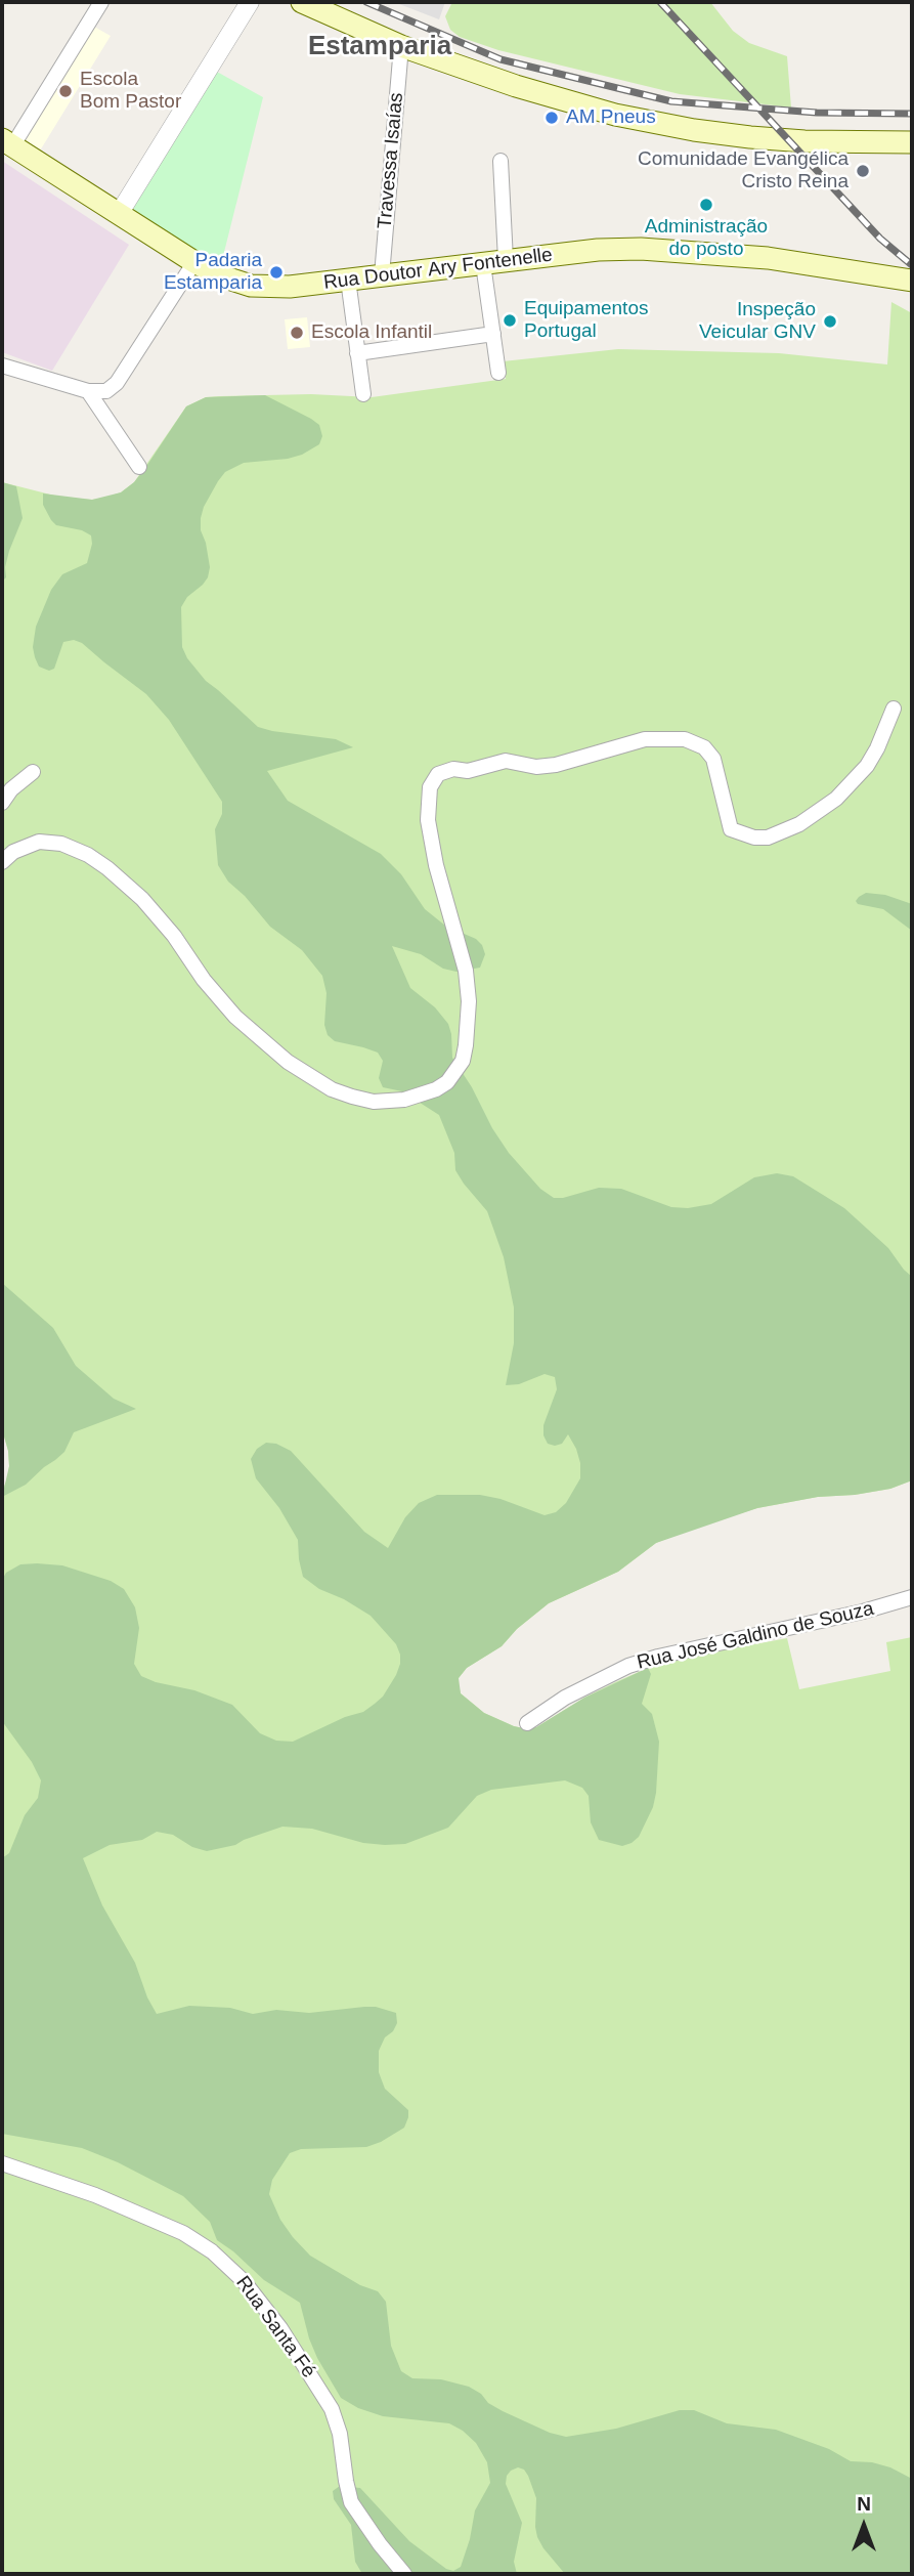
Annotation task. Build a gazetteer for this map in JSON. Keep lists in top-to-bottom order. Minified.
{"streets":{"main road":["Rua Doutor Ary Fontenelle"],"street":["Travessa Isaías","Rua José Galdino de Souza","Rua Santa Fé"]},"crossings":[["Travessa Isaías","Rua Doutor Ary Fontenelle"]],"districts":["Estamparia"],"places":["Escola Bom Pastor","AM Pneus","Comunidade Evangélica Cristo Reina","Administração do posto","Padaria Estamparia","Equipamentos Portugal","Inspeção Veicular GNV","Escola Infantil"],"north":"top"}
